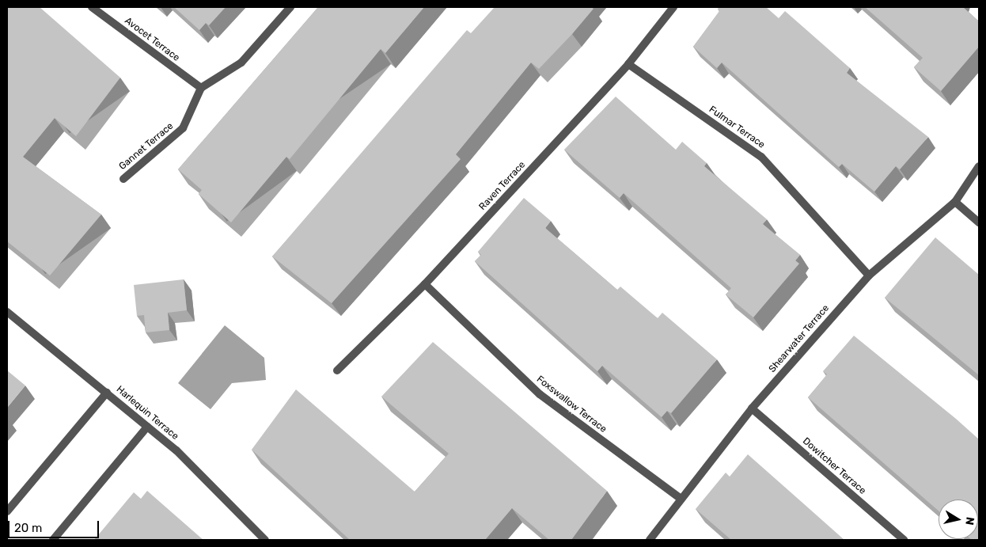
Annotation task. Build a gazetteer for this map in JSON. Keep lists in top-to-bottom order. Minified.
{"streets":{"street":["Avocet Terrace","Fulmar Terrace","Gannet Terrace","Raven Terrace","Shearwater Terrace","Foxswallow Terrace","Harlequin Terrace","Dowitcher Terrace"]},"crossings":[["Avocet Terrace","Gannet Terrace"],["Fulmar Terrace","Raven Terrace"],["Fulmar Terrace","Shearwater Terrace"],["Raven Terrace","Foxswallow Terrace"],["Shearwater Terrace","Foxswallow Terrace"],["Shearwater Terrace","Dowitcher Terrace"]],"scale_bar":"20 m","north":"right"}
